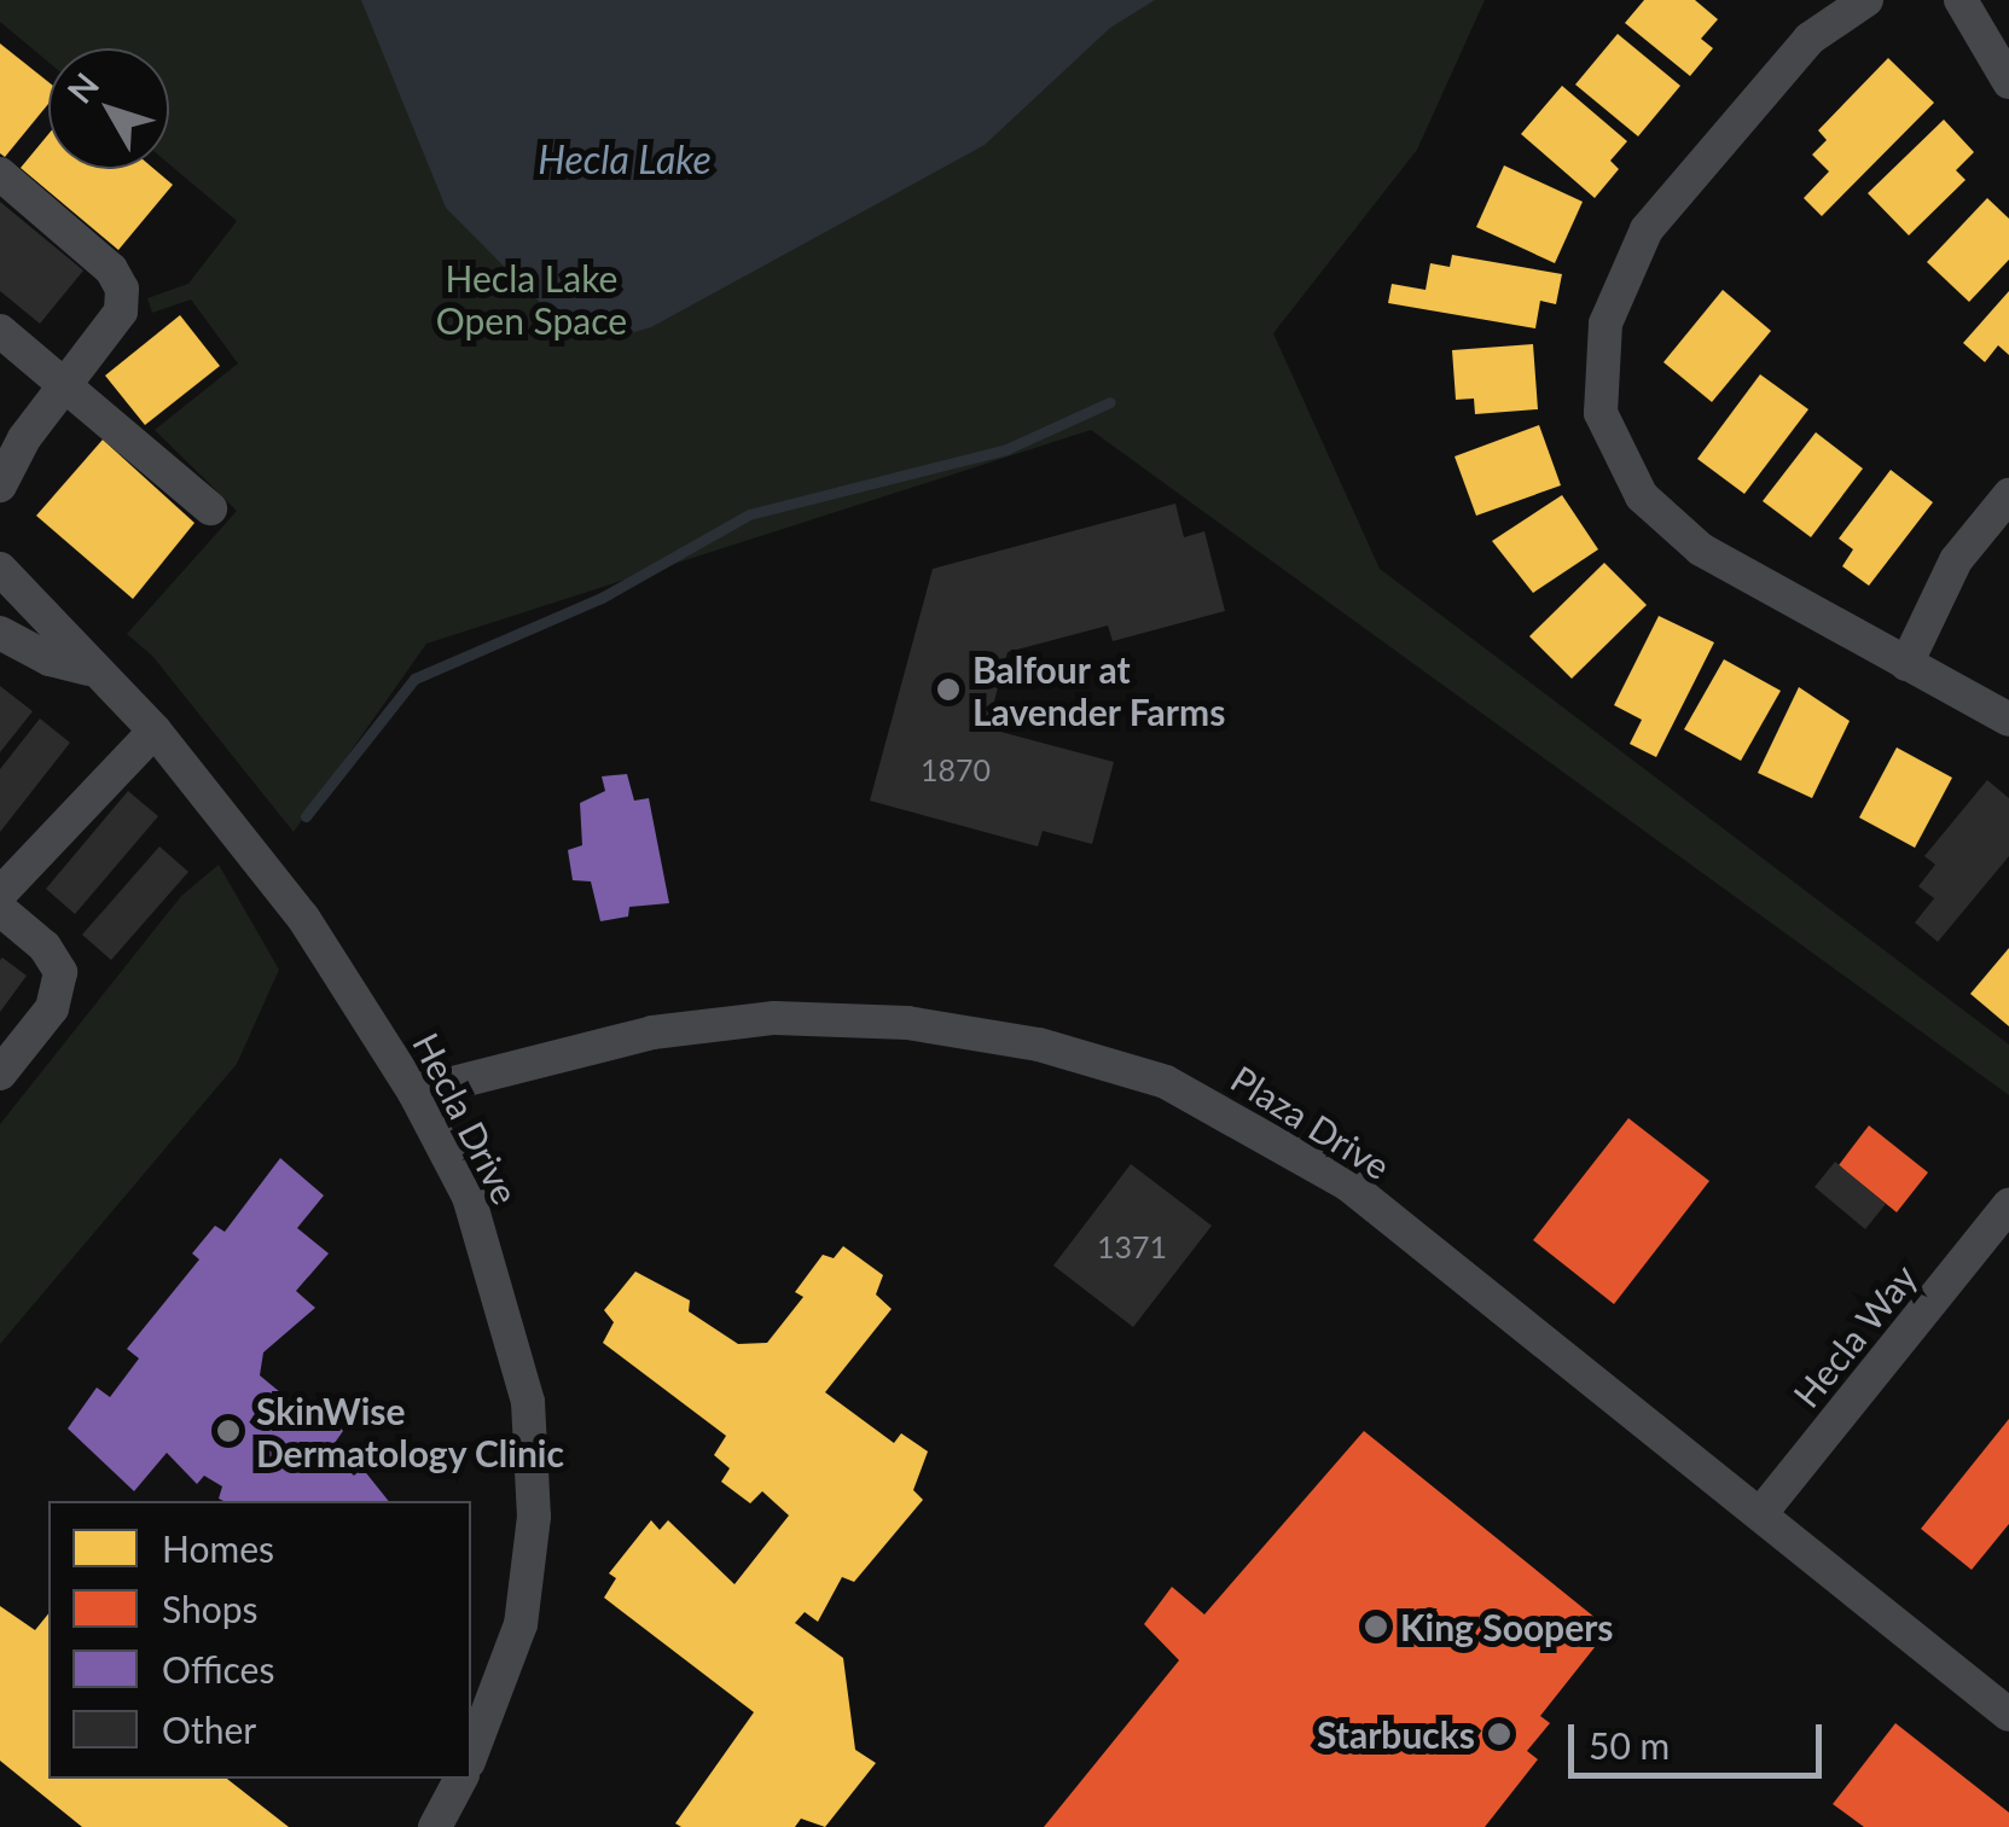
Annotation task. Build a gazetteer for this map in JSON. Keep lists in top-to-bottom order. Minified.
{"streets":{"street":["Hecla Drive","Plaza Drive","Hecla Way"]},"crossings":[["Hecla Drive","Plaza Drive"],["Plaza Drive","Hecla Way"]],"water":["Hecla Lake"],"parks":["Hecla Lake Open Space"],"places":["Balfour at Lavender Farms","SkinWise Dermatology Clinic","King Soopers","Starbucks"],"house_numbers":["1870","1371"],"legend":["Homes","Shops","Offices","Other"],"scale_bar":"50 m","north":"top left"}
